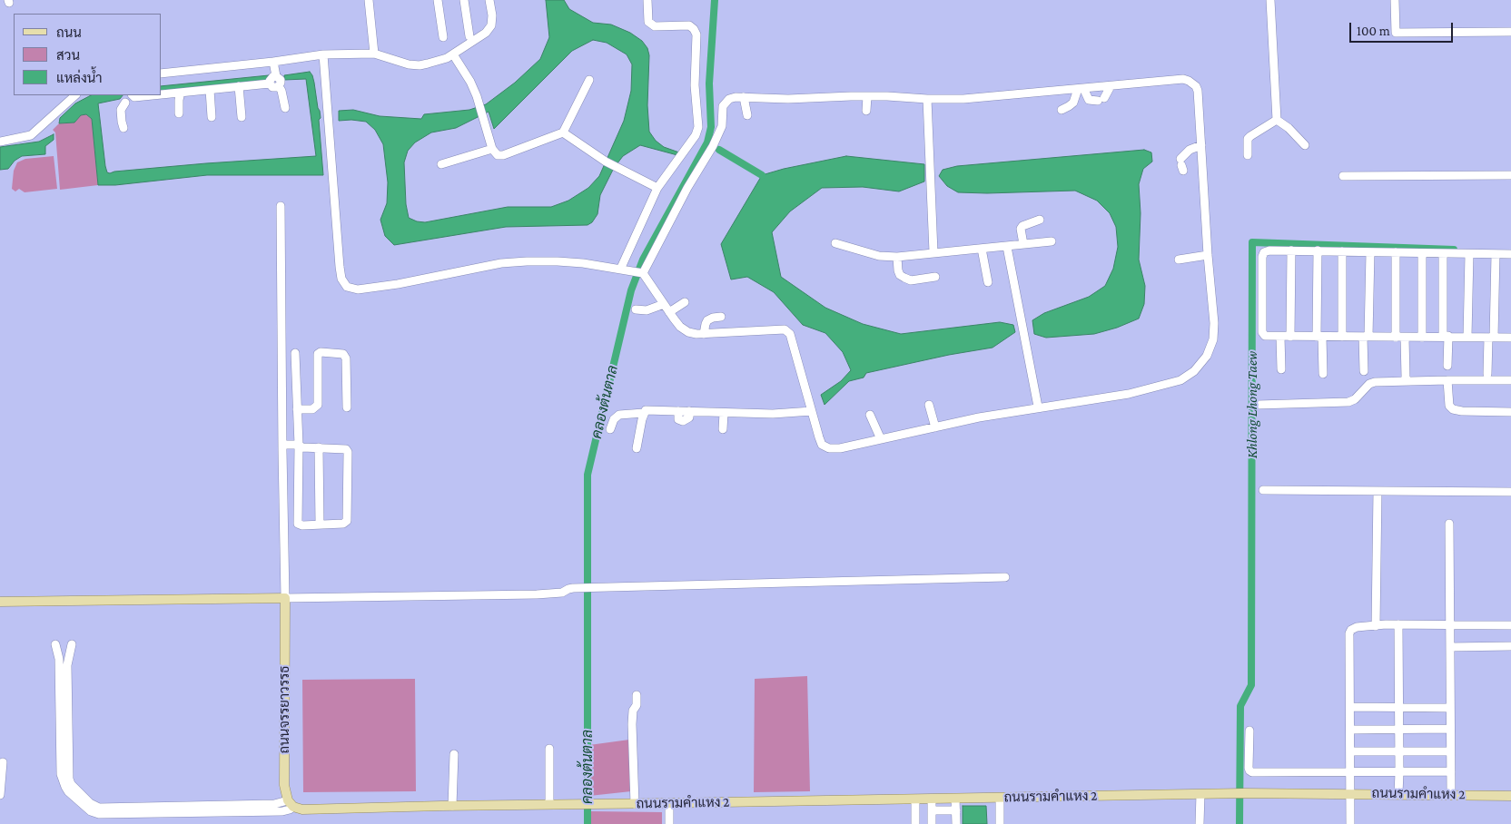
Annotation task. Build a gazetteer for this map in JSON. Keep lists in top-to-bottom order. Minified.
{"streets":{"main road":["ถนนจรรยาวรรธ","ถนนรามคำแหง 2"]},"water":["คลองต้นตาล","Khlong Lhong Taew"],"legend":["ถนน","สวน","แหล่งน้ำ"],"scale_bar":"100 m"}
